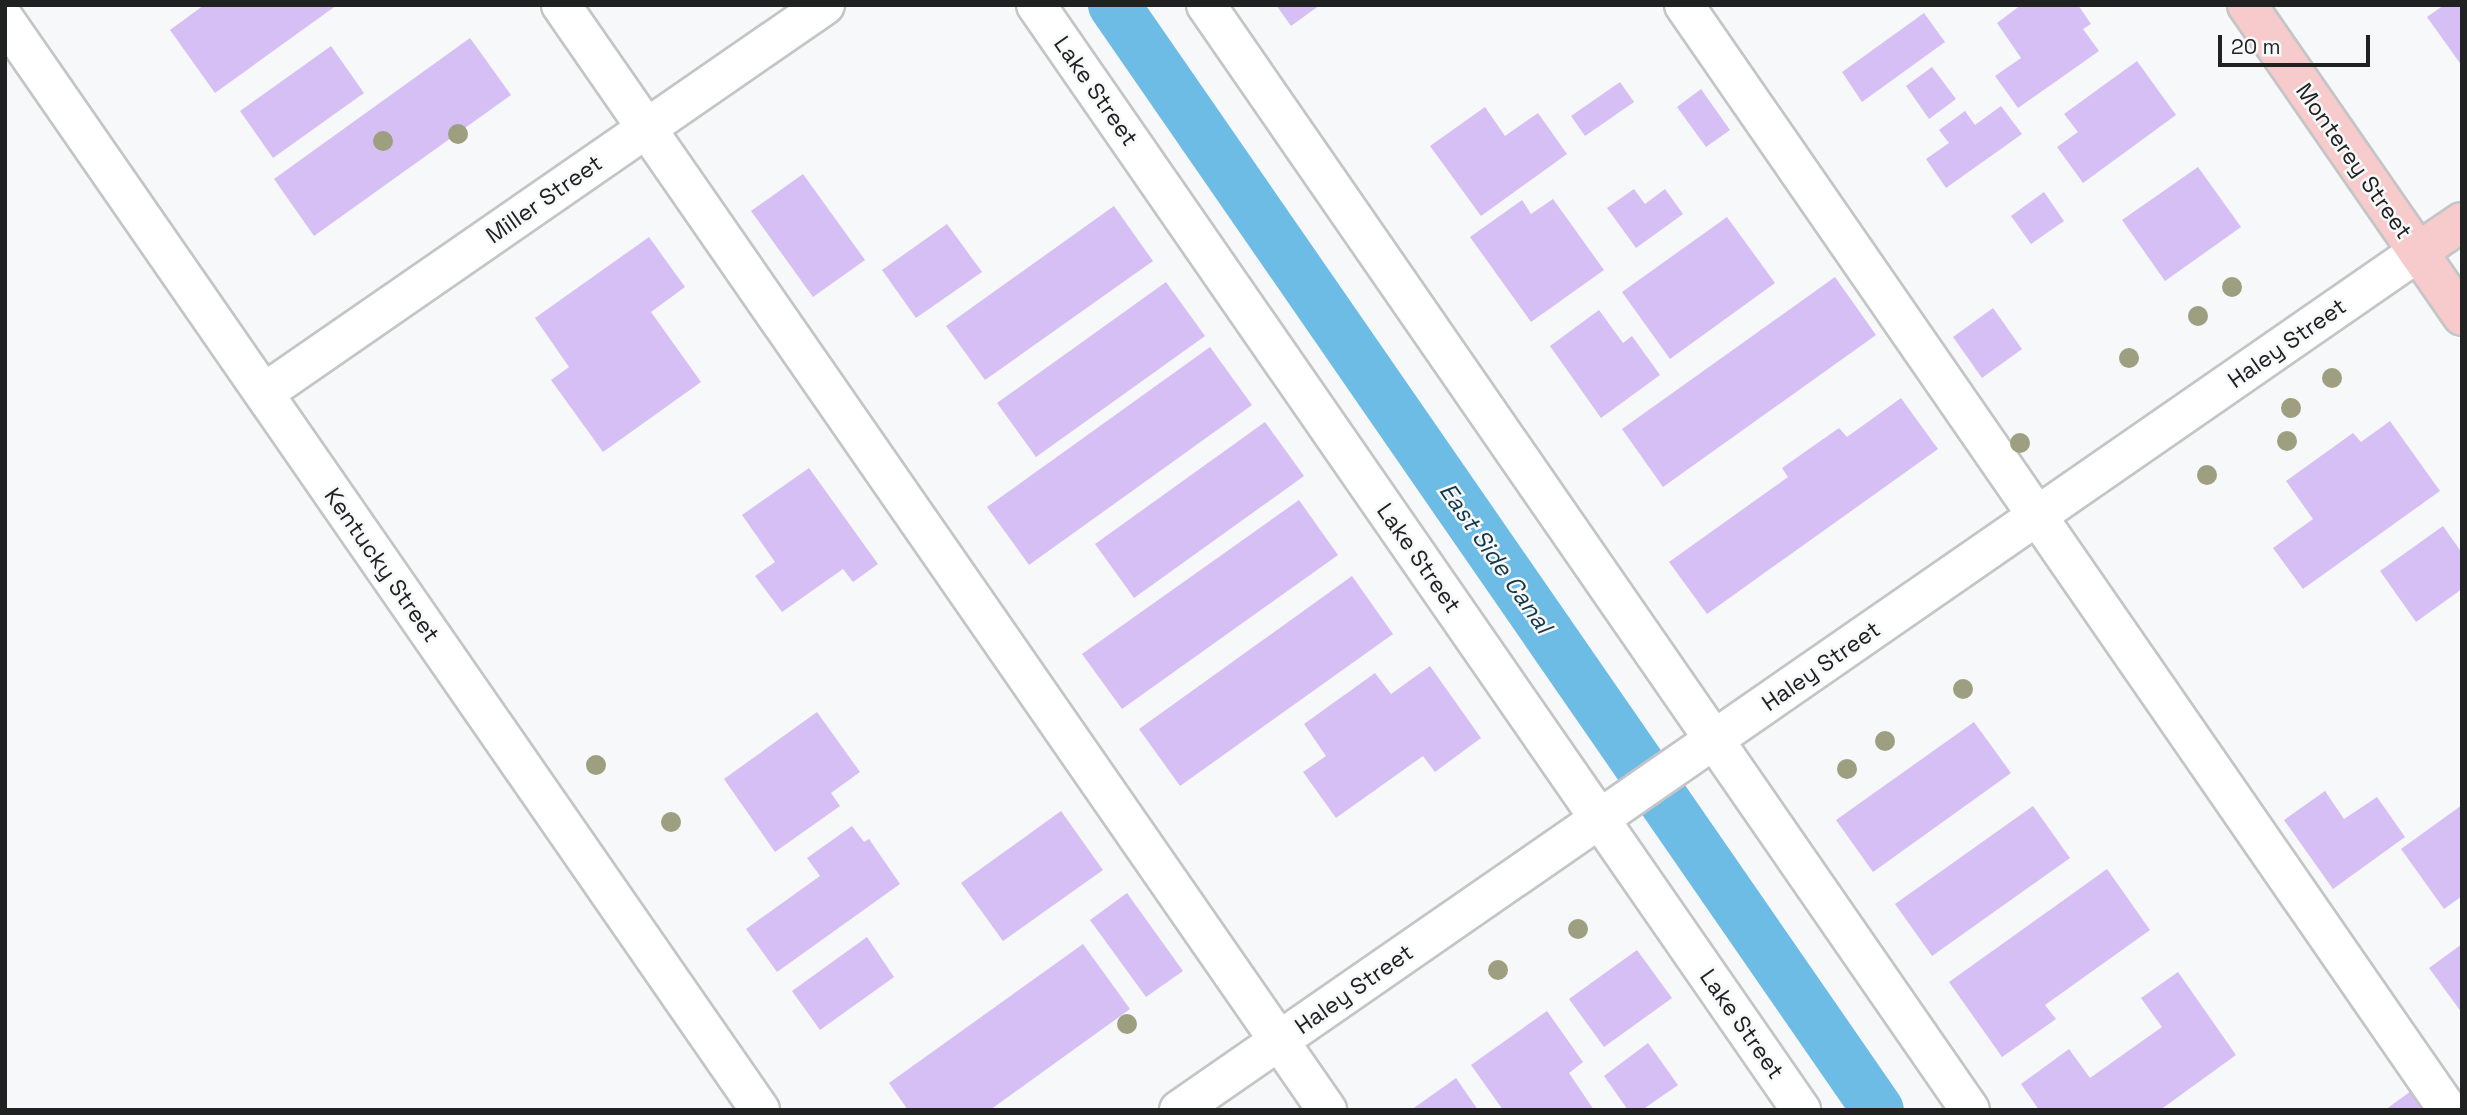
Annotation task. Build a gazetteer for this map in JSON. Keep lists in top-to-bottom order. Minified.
{"streets":{"main road":["Monterey Street","Haley Street"],"street":["Lake Street","Miller Street","Kentucky Street"]},"crossings":[["Lake Street","Haley Street"],["Monterey Street","Haley Street"],["Miller Street","Kentucky Street"]],"water":["East Side Canal"],"scale_bar":"20 m"}
